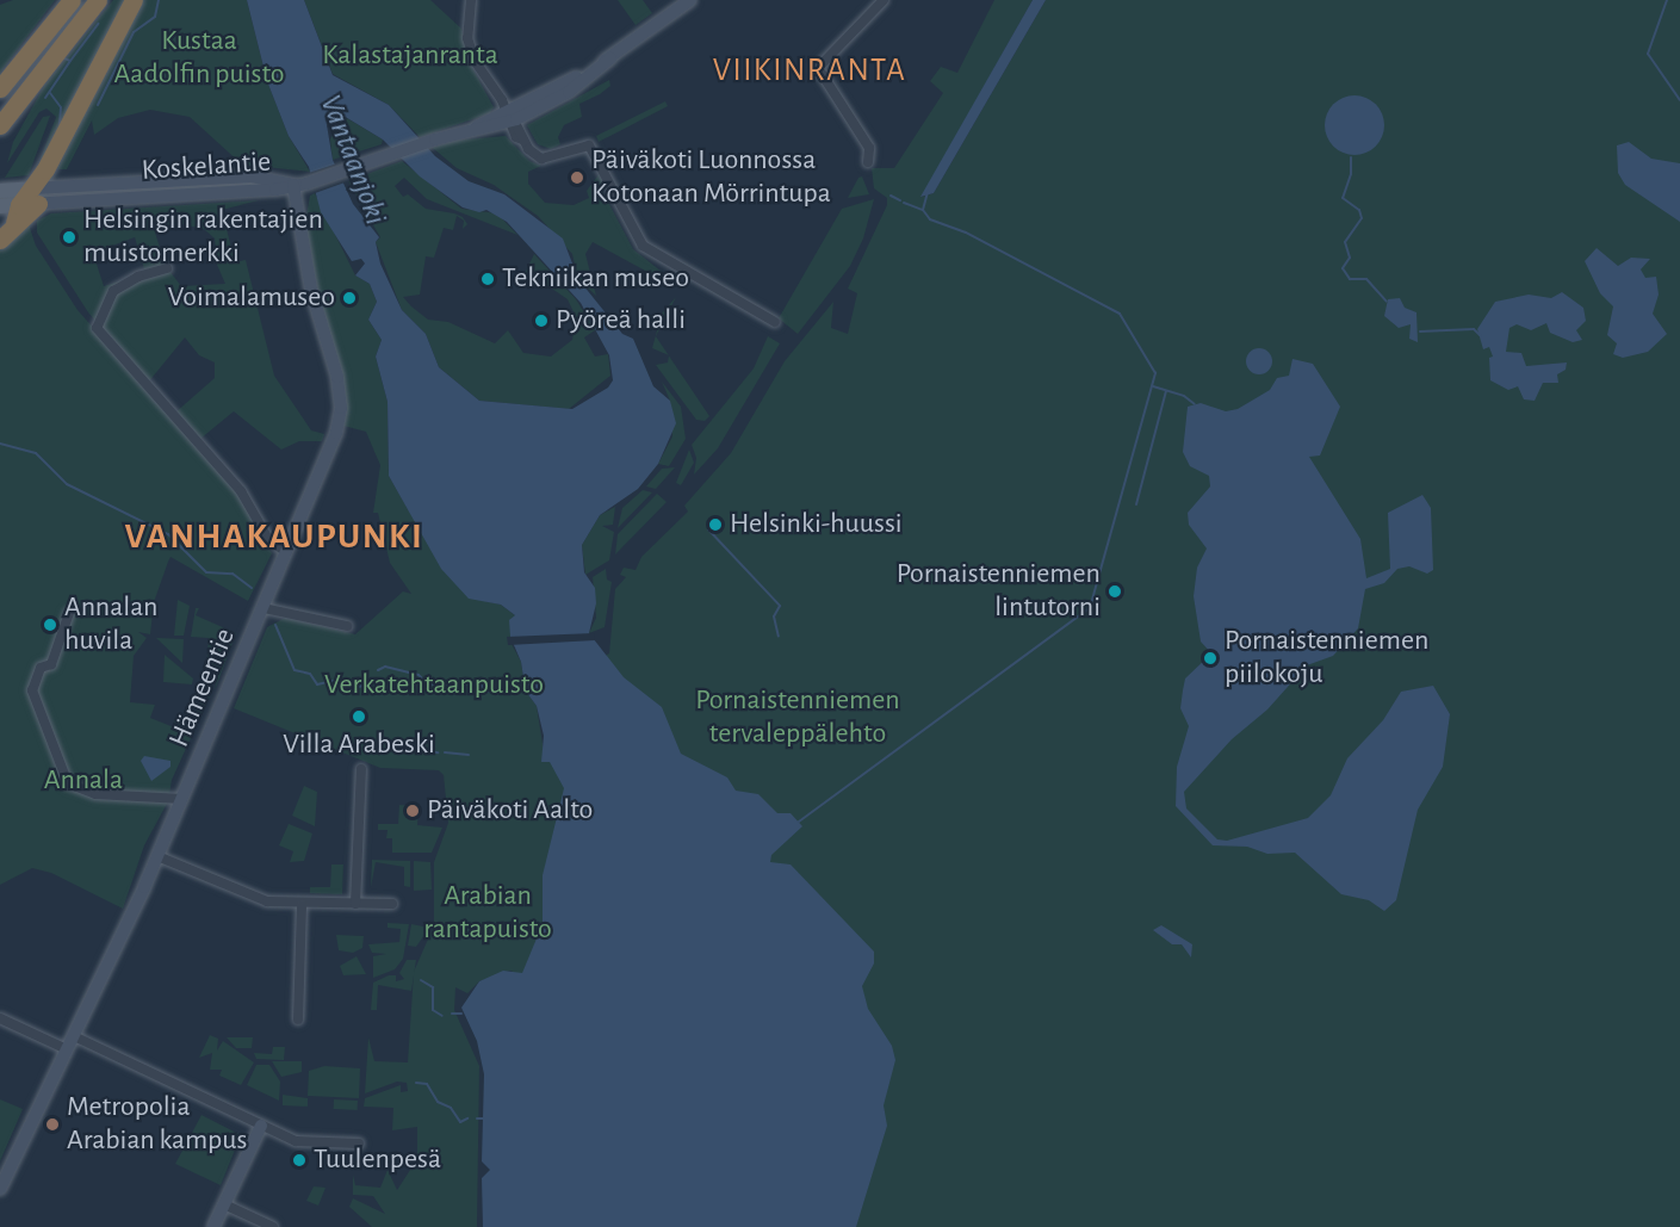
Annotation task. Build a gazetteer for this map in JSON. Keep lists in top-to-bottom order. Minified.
{"streets":{"main road":["Koskelantie","Hämeentie"]},"crossings":[["Koskelantie","Hämeentie"]],"districts":["VIIKINRANTA","VANHAKAUPUNKI"],"water":["Vantaanjoki"],"parks":["Kustaa Aadolfin puisto","Kalastajanranta","Verkatehtaanpuisto","Pornaistenniemen tervaleppälehto","Annala","Arabian rantapuisto"],"places":["Päiväkoti Luonnossa Kotonaan Mörrintupa","Helsingin rakentajien muistomerkki","Tekniikan museo","Voimalamuseo","Pyöreä halli","Helsinki-huussi","Pornaistenniemen lintutorni","Annalan huvila","Pornaistenniemen piilokoju","Villa Arabeski","Päiväkoti Aalto","Metropolia Arabian kampus","Tuulenpesä"]}
